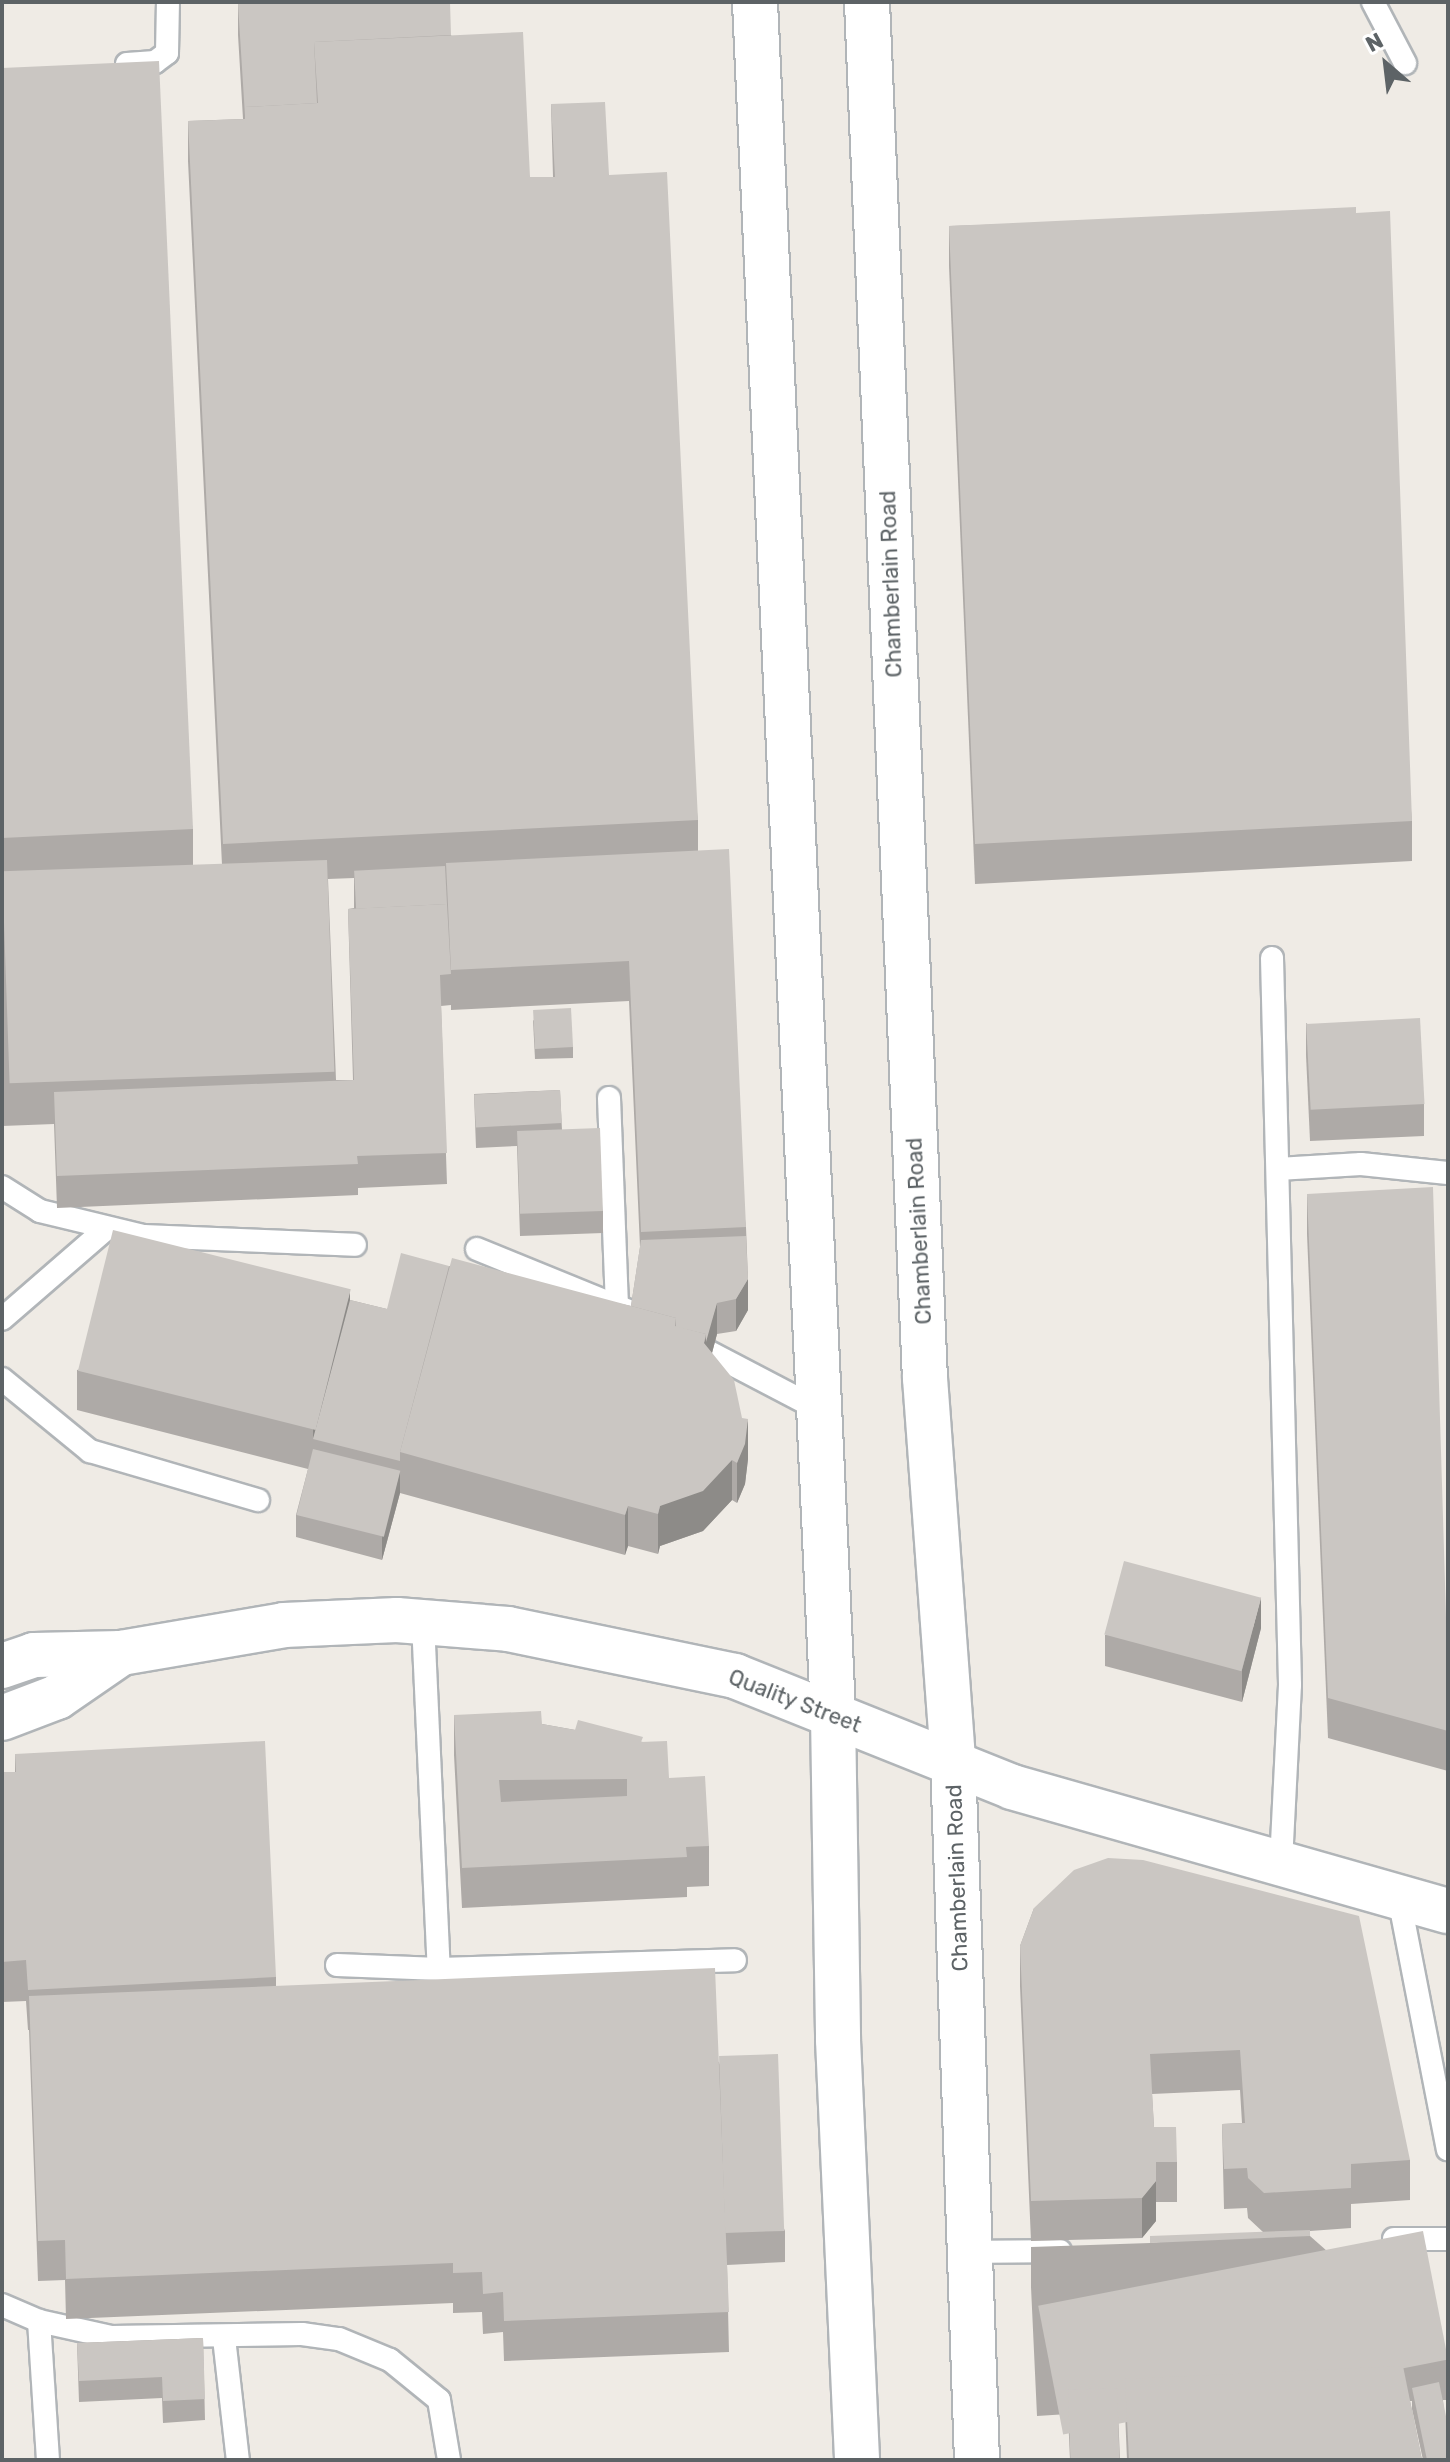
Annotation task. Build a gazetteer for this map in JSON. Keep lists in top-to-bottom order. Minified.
{"streets":{"street":["Chamberlain Road","Quality Street"]},"crossings":[["Chamberlain Road","Quality Street"]],"north":"top left"}
